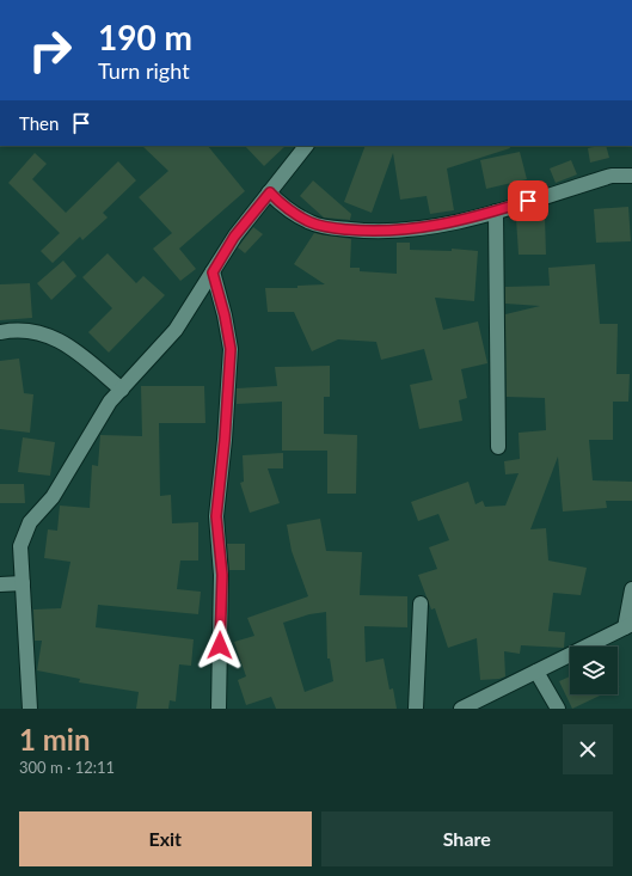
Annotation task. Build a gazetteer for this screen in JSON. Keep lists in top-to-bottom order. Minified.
{"page":{"turn":["190 m","Turn right"],"then":"Then","heading":["1 min","300 m · 12:11"],"buttons":["Exit","Share"]}}
